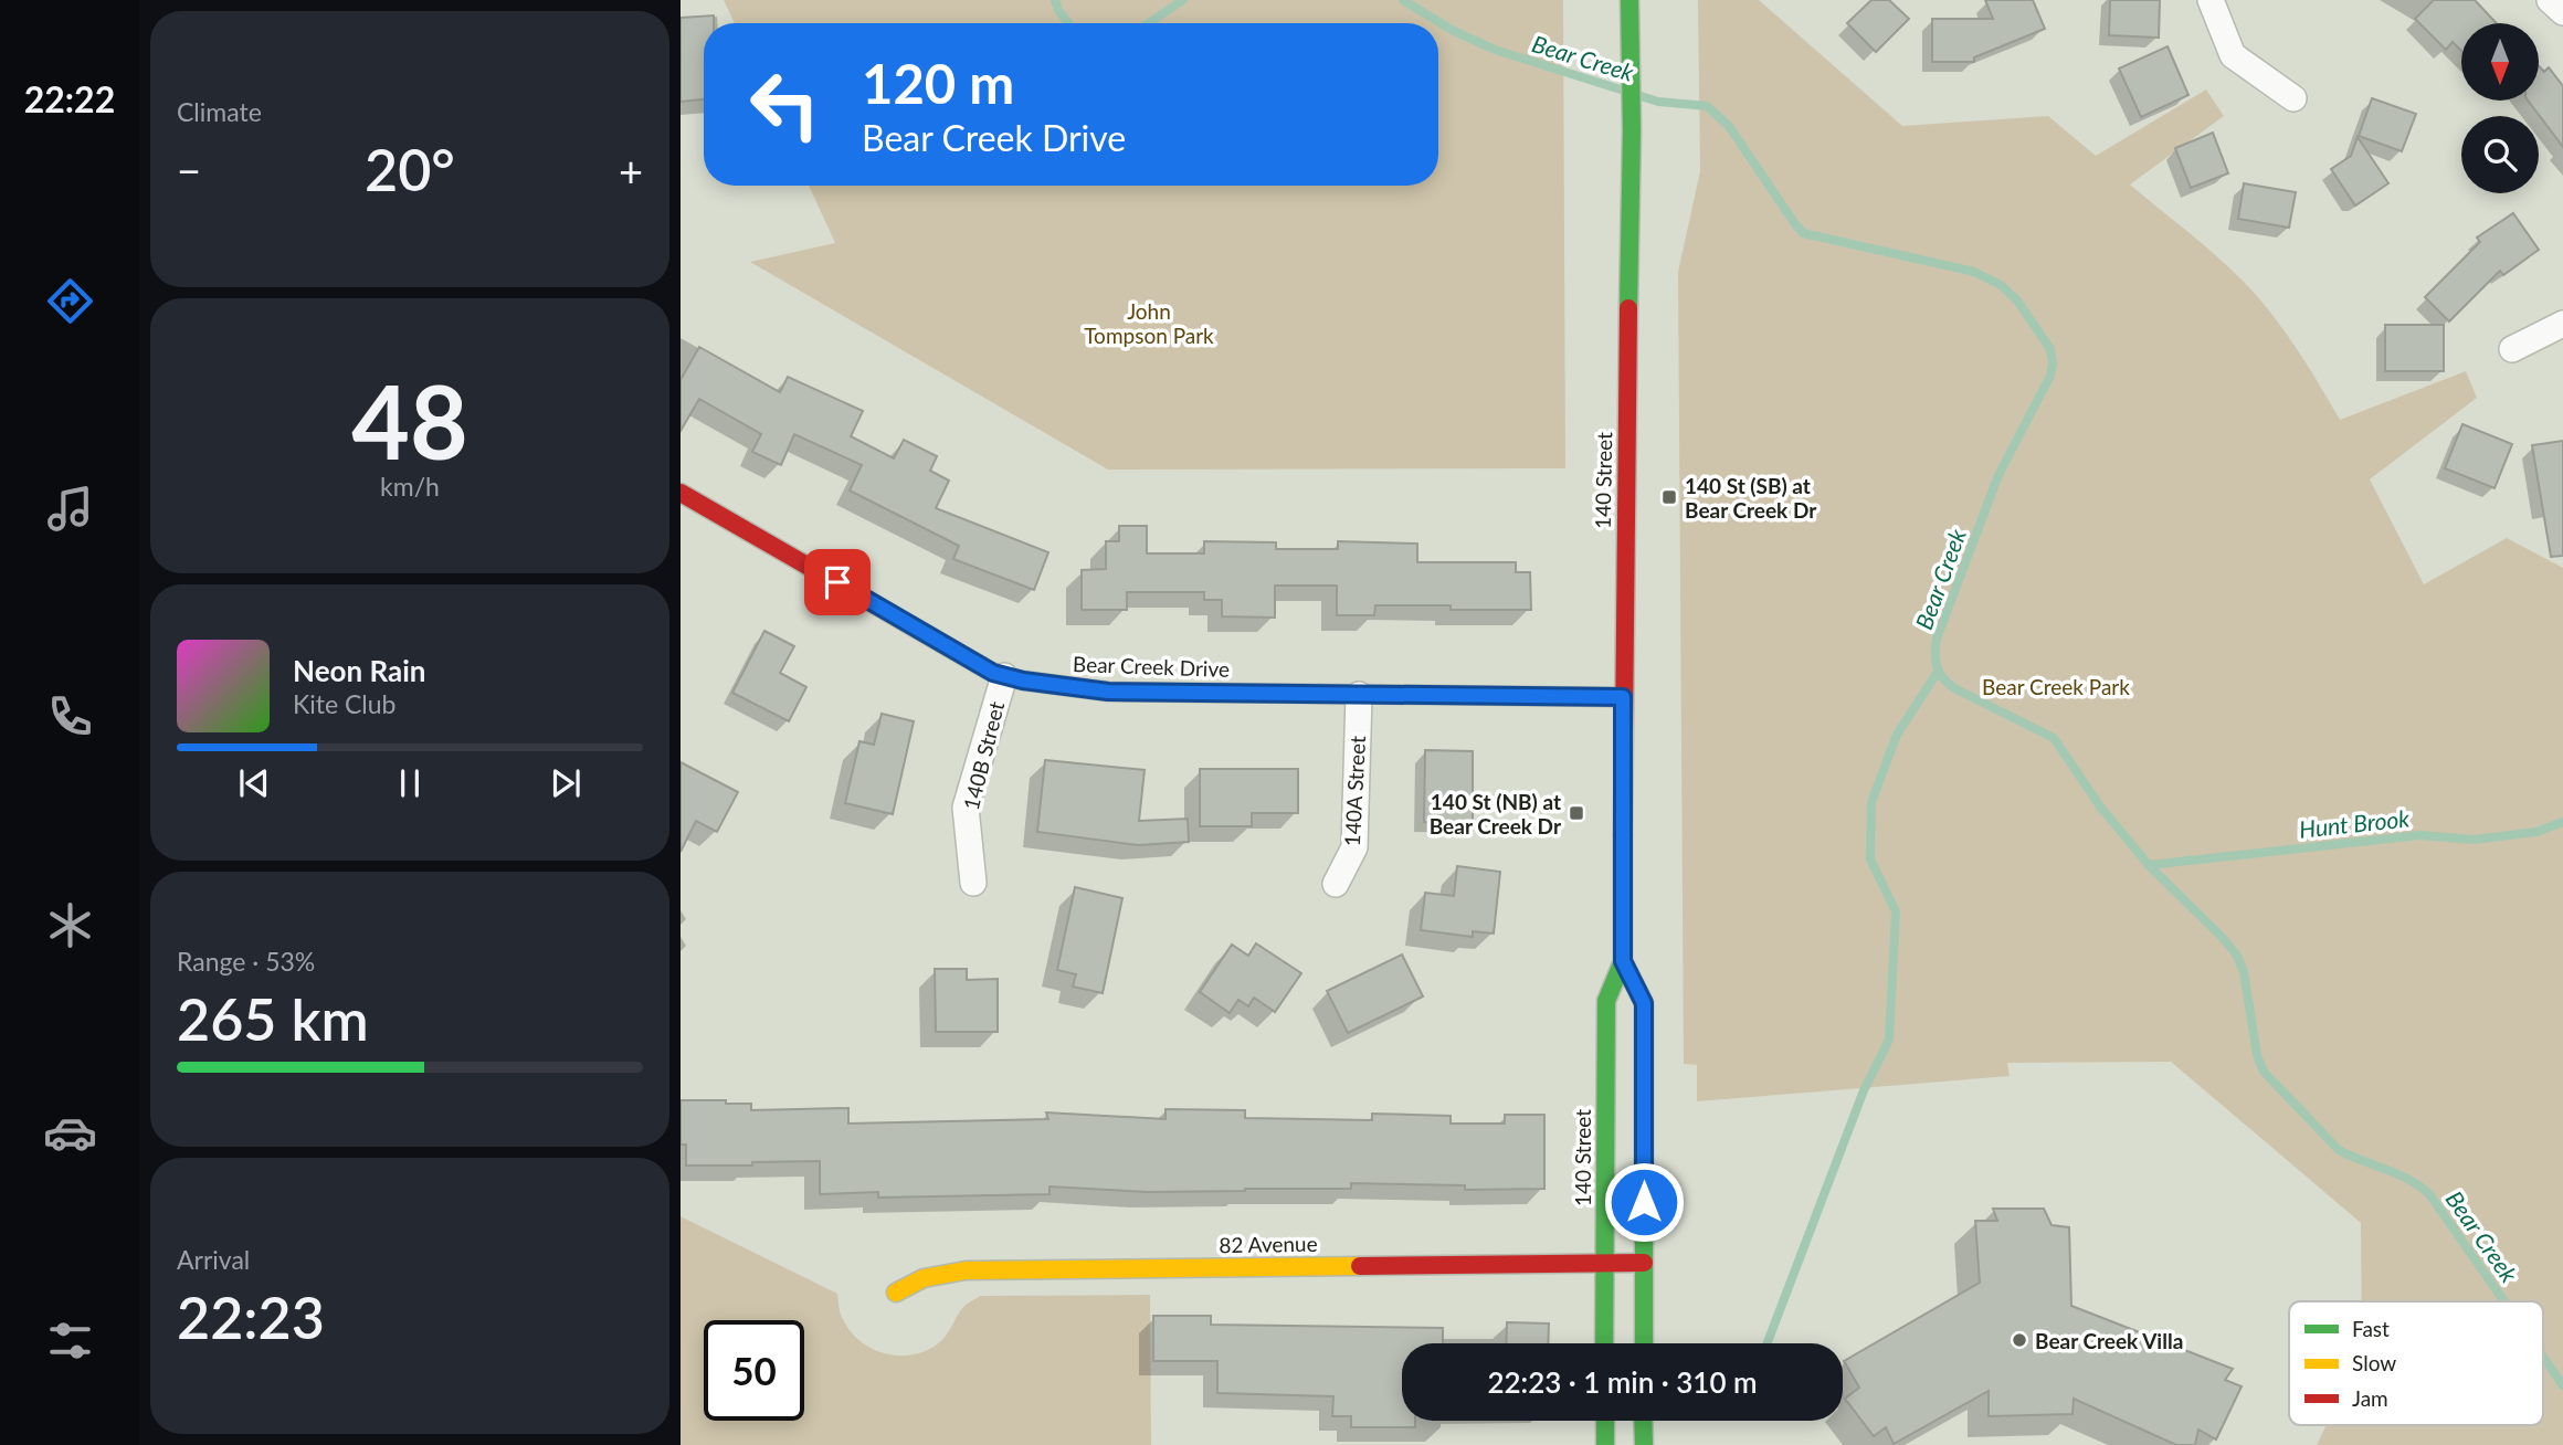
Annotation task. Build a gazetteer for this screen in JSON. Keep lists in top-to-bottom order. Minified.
{"streets":{"main road":["140 Street","Bear Creek Drive","82 Avenue"],"street":["140B Street","140A Street"]},"crossings":[["140 Street","Bear Creek Drive"],["140 Street","82 Avenue"],["Bear Creek Drive","140B Street"],["Bear Creek Drive","140A Street"]],"water":["Bear Creek","Hunt Brook"],"parks":["John Tompson Park","Bear Creek Park"],"places":{"transit":["140 St (SB) at Bear Creek Dr","140 St (NB) at Bear Creek Dr"],"other":["Bear Creek Villa"]},"legend":["Fast","Slow","Jam"],"north":"bottom","page":{"tabs":"22:22","tile":["Climate",["48","km/h"],["Range · 53%","265 km"],["Arrival","22:23"]],"turn":["120 m","Bear Creek Drive"],"heat":["−","20°","+"],"song":["Neon Rain","Kite Club"],"limit":"50","trip":"22:23 · 1 min · 310 m"}}
